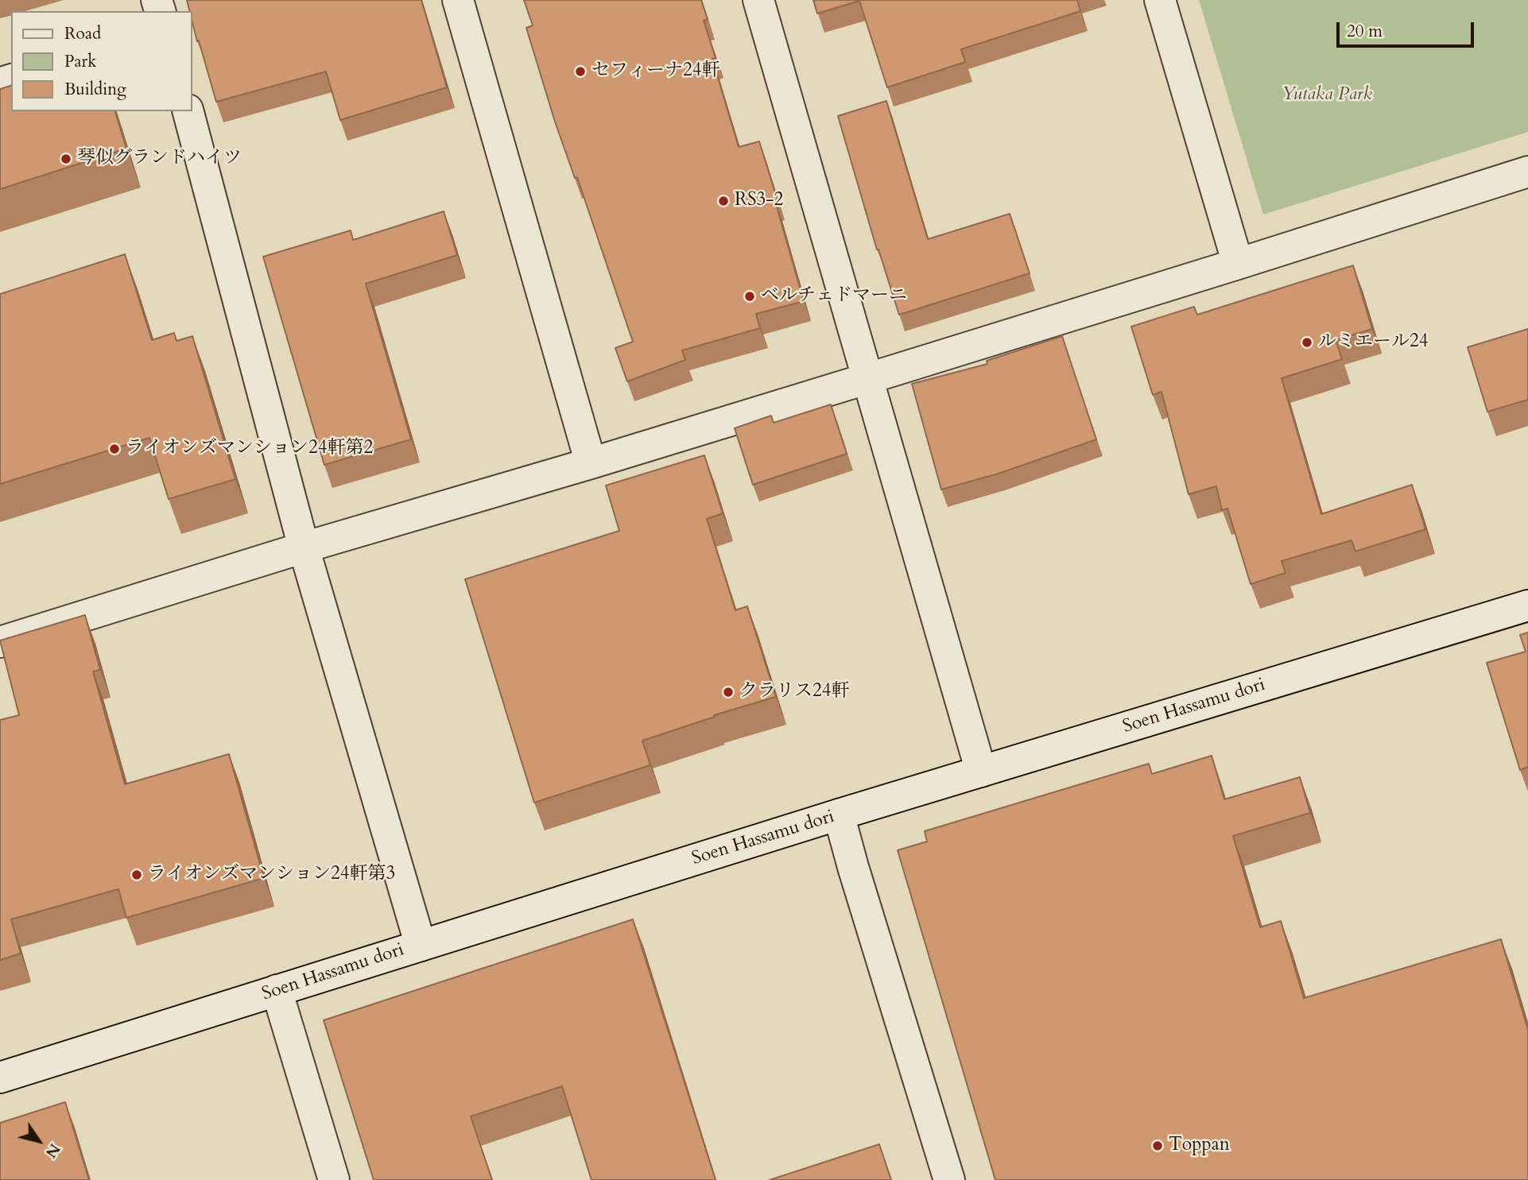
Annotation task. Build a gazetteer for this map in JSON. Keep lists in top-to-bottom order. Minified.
{"streets":{"street":["Soen Hassamu dori"]},"parks":["Yutaka Park"],"places":["セフィーナ24軒","琴似グランドハイツ","RS3-2","ベルチェドマーニ","ルミエール24","ライオンズマンション24軒第2","クラリス24軒","ライオンズマンション24軒第3","Toppan"],"legend":["Road","Park","Building"],"scale_bar":"20 m","north":"bottom right"}
